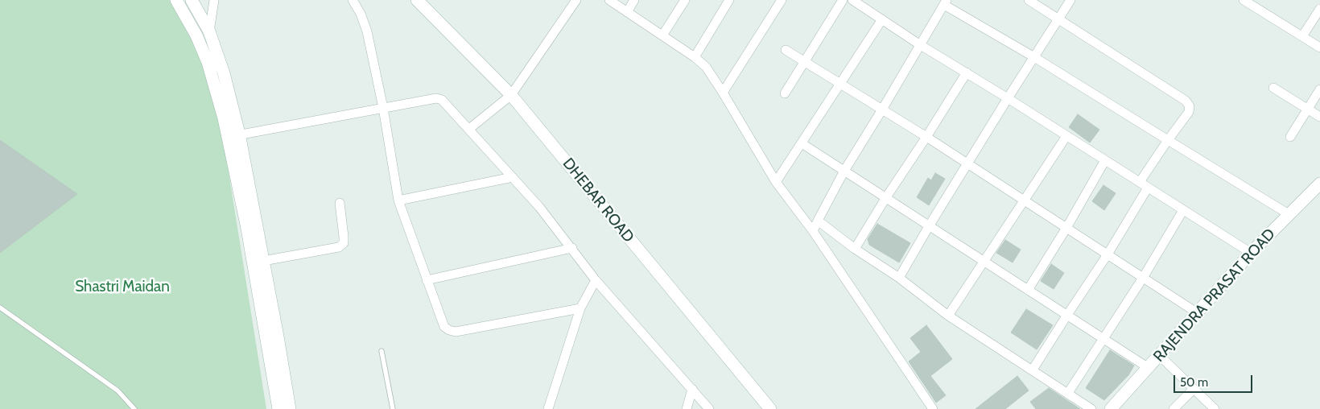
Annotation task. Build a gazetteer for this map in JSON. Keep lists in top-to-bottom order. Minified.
{"streets":{"street":["DHEBAR ROAD","RAJENDRA PRASAT ROAD"]},"parks":["Shastri Maidan"],"scale_bar":"50 m"}
